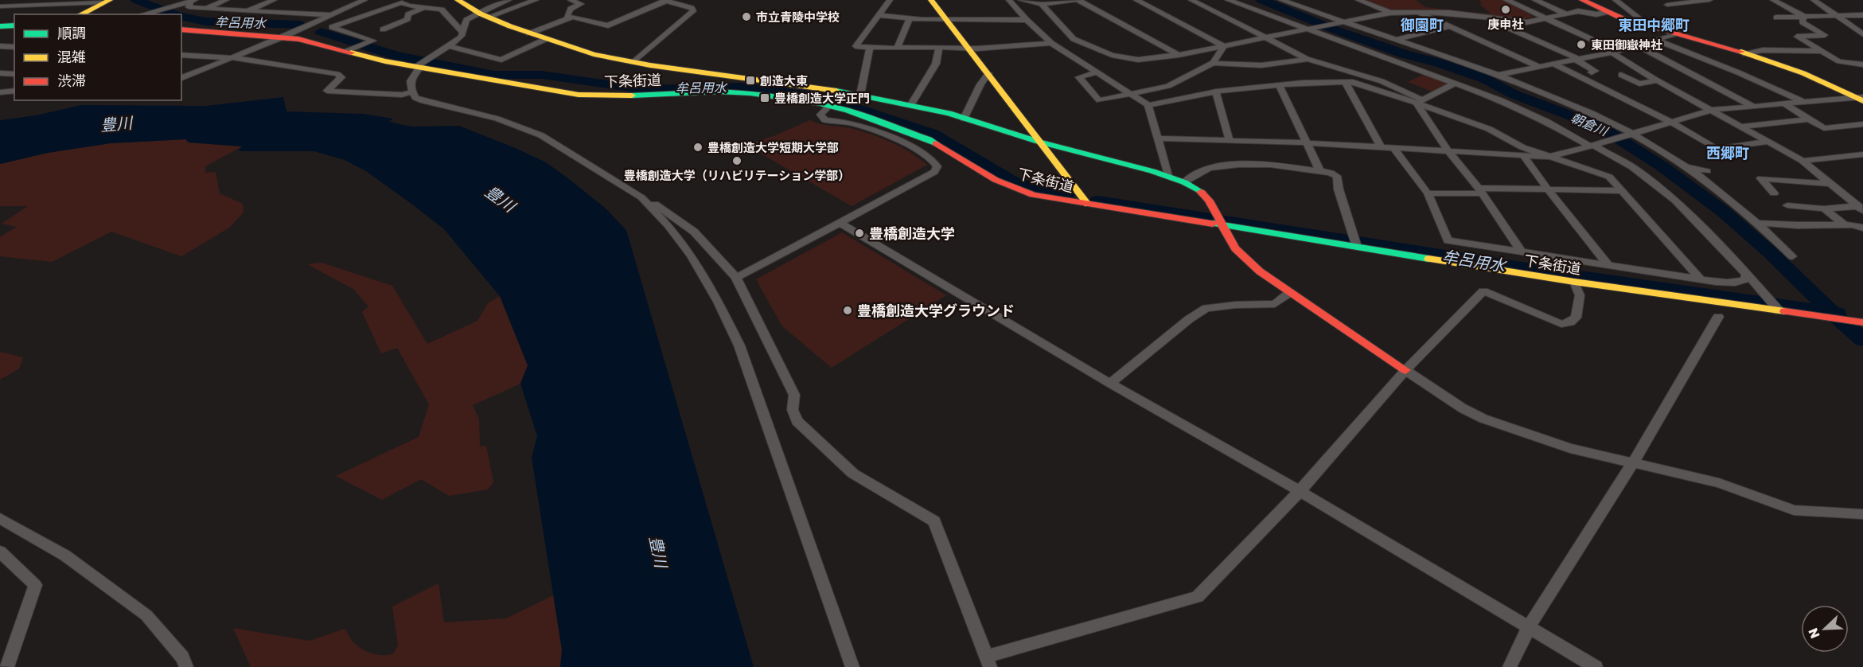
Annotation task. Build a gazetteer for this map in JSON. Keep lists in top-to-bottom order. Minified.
{"streets":{"street":["下条街道"]},"districts":["御園町","東田中郷町","西郷町"],"water":["牟呂用水","豊川","朝倉川"],"places":{"other":["庚申社","市立青陵中学校","東田御嶽神社","豊橋創造大学短期大学部","豊橋創造大学（リハビリテーション学部）","豊橋創造大学","豊橋創造大学グラウンド"],"transit":["創造大東","豊橋創造大学正門"]},"legend":["順調","混雑","渋滞"],"north":"bottom left"}
